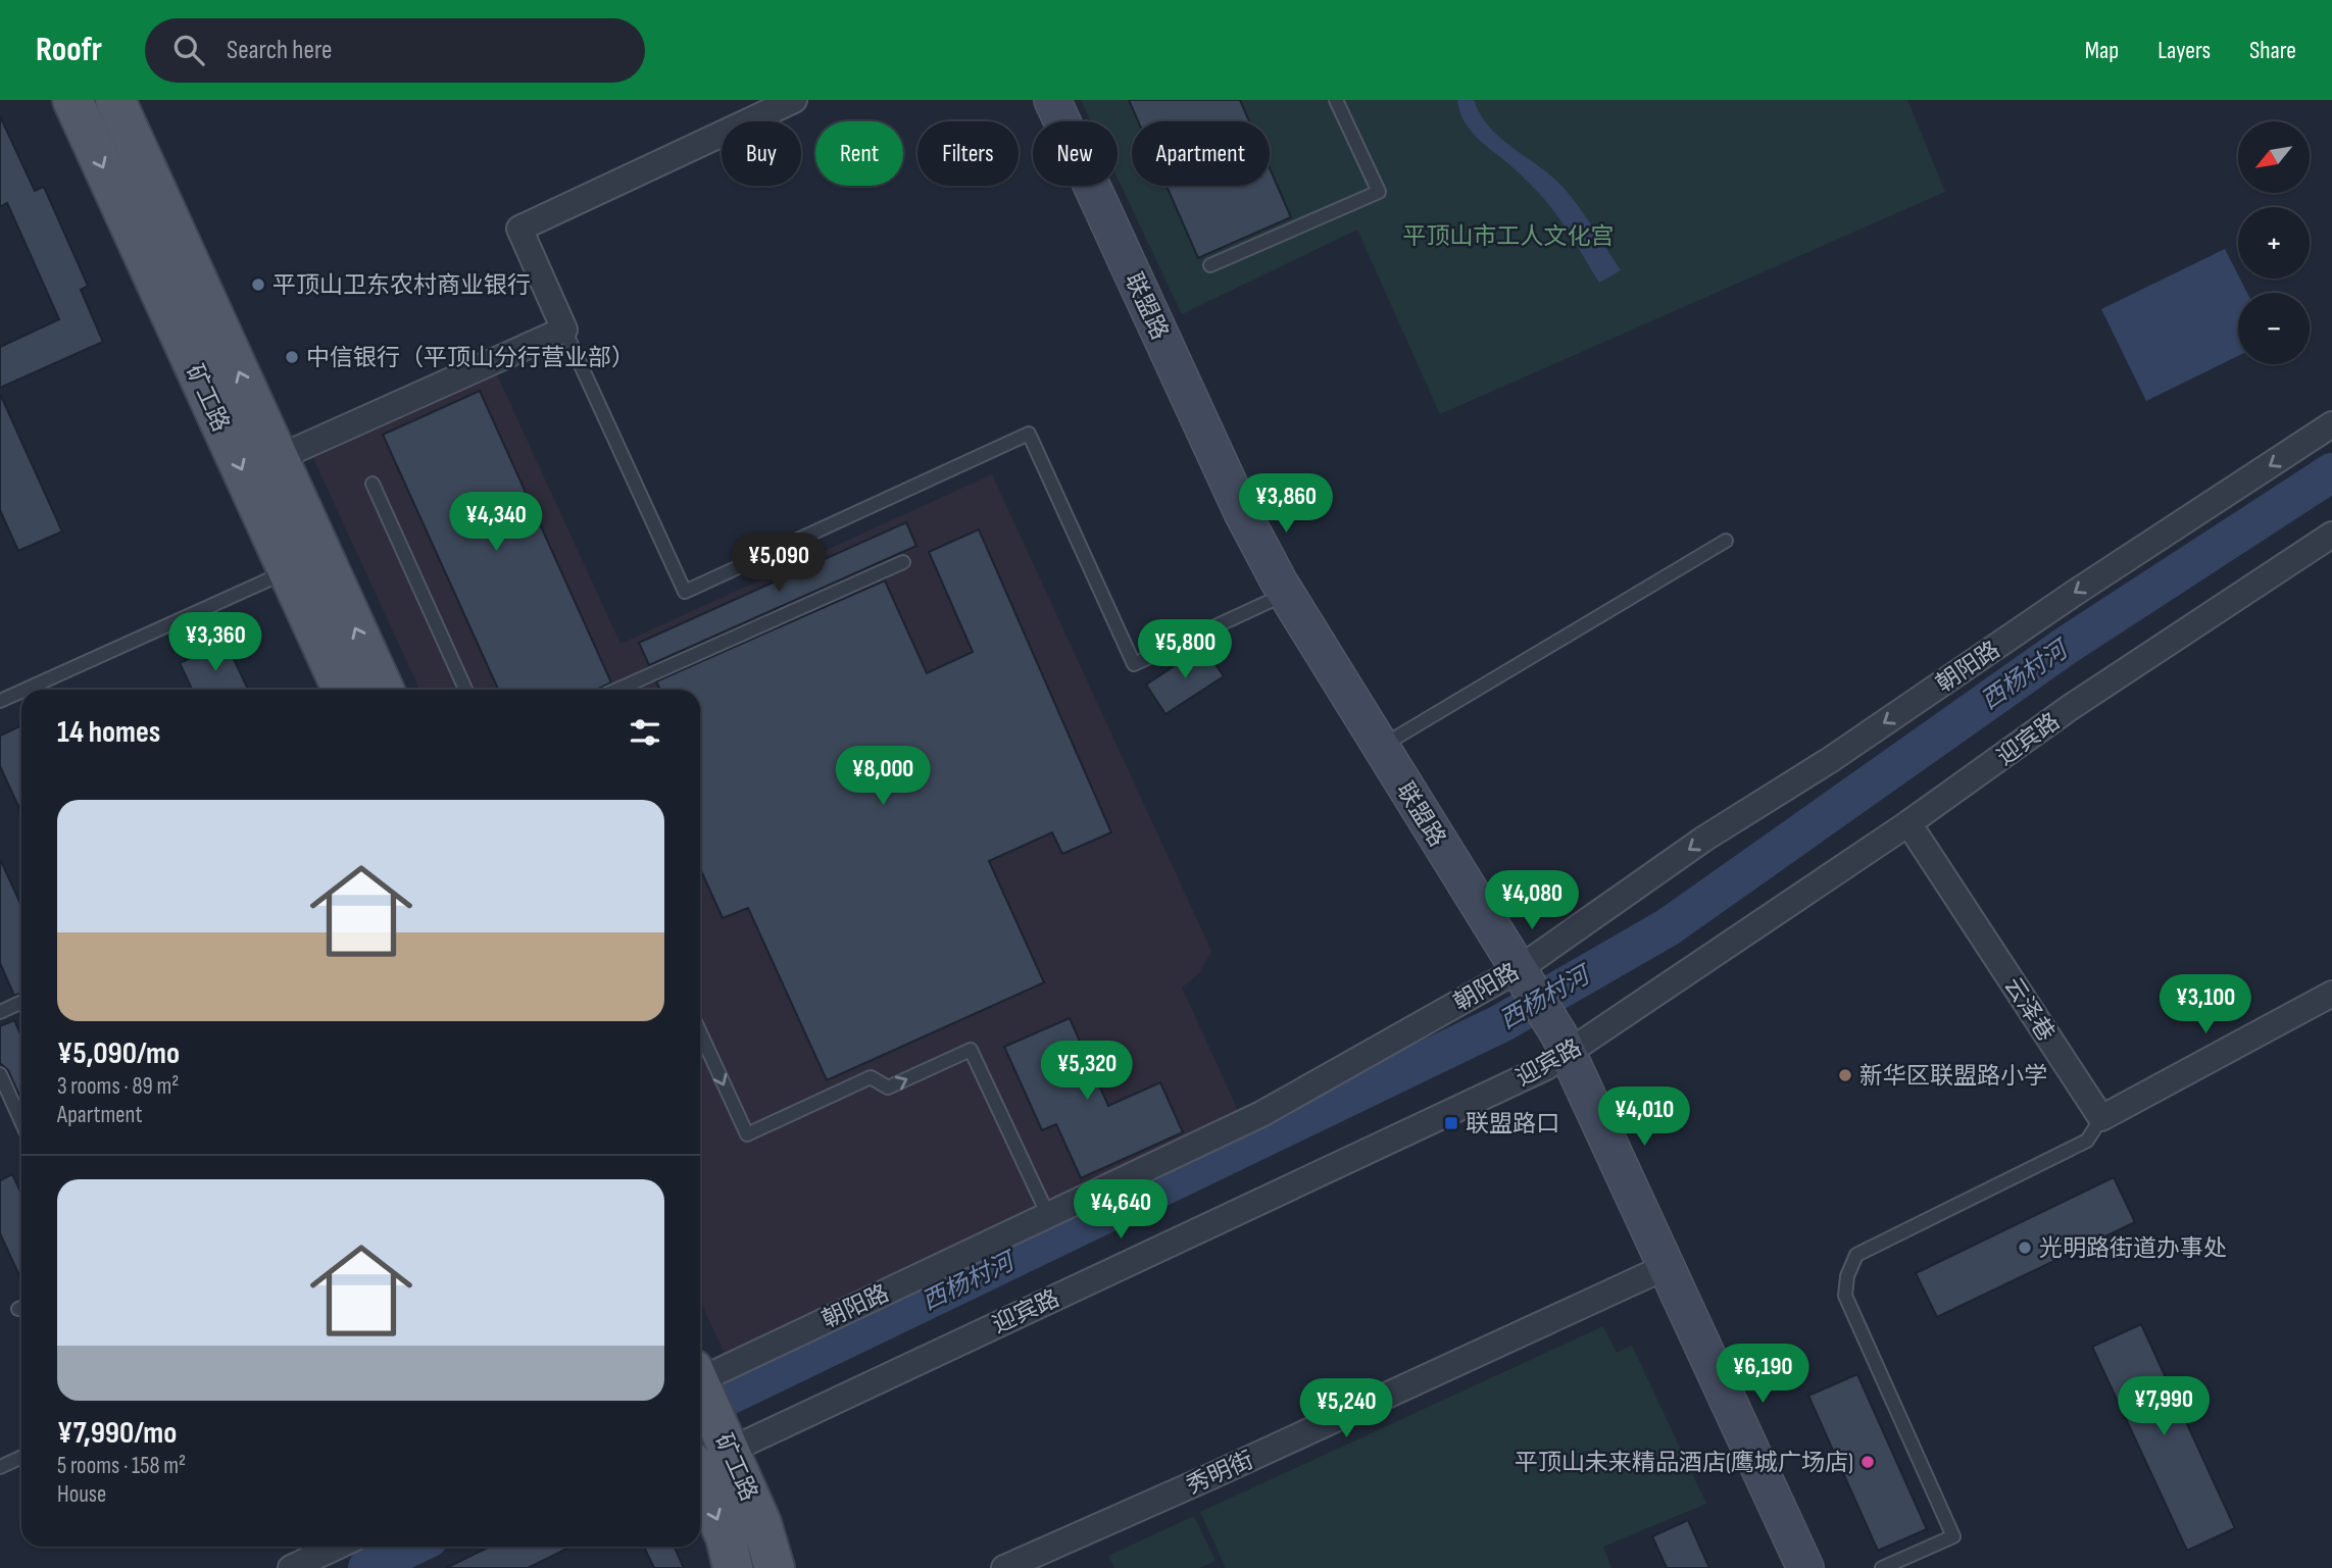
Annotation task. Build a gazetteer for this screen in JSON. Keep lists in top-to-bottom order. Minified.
{"streets":{"main road":["矿工路"],"street":["联盟路","朝阳路","迎宾路","云泽巷","秀明街"]},"crossings":[["联盟路","朝阳路"],["联盟路","迎宾路"],["联盟路","秀明街"],["矿工路","迎宾路"],["迎宾路","云泽巷"]],"one_way":["朝阳路"],"water":["西杨村河"],"parks":["平顶山市工人文化宫"],"places":{"other":["平顶山卫东农村商业银行","中信银行（平顶山分行营业部）","新华区联盟路小学","光明路街道办事处","平顶山未来精品酒店(鹰城广场店)"],"transit":["联盟路口"]},"north":"bottom left","page":{"header":"Roofr","search":"Search here","nav":["Map","Layers","Share"],"map_buttons":["+","−"],"chip":["Buy","Rent","Filters","New","Apartment"],"price":["¥3,860","¥4,340","¥5,090","¥3,360","¥5,800","¥8,000","¥4,080","¥3,100","¥5,320","¥4,010","¥4,640","¥6,190","¥7,990","¥5,240"],"heading":"14 homes","list":[{"name":"¥5,090/mo","note":"3 rooms · 89 m² · Apartment"},{"name":"¥7,990/mo","note":"5 rooms · 158 m² · House"}]}}
